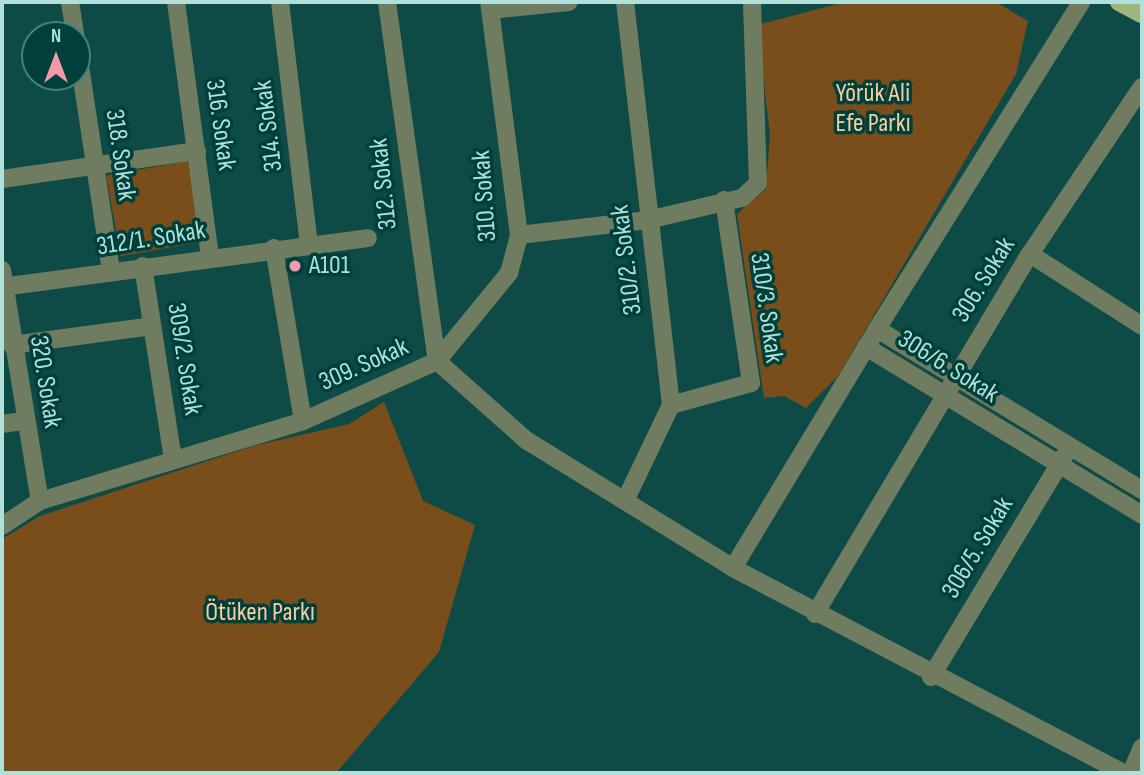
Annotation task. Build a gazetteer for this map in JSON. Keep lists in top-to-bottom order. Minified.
{"streets":{"street":["316. Sokak","314. Sokak","318. Sokak","312. Sokak","310. Sokak","312/1. Sokak","310/2. Sokak","306. Sokak","310/3. Sokak","309/2. Sokak","309. Sokak","306/6. Sokak","320. Sokak","306/5. Sokak"]},"crossings":[["316. Sokak","312/1. Sokak"],["314. Sokak","312/1. Sokak"],["318. Sokak","312/1. Sokak"],["312. Sokak","310. Sokak"],["312. Sokak","309. Sokak"],["310. Sokak","309. Sokak"],["312/1. Sokak","309/2. Sokak"],["312/1. Sokak","320. Sokak"],["310/2. Sokak","310/3. Sokak"],["306. Sokak","309. Sokak"],["306. Sokak","306/6. Sokak"],["309/2. Sokak","309. Sokak"],["309. Sokak","320. Sokak"],["309. Sokak","306/5. Sokak"],["306/6. Sokak","306/5. Sokak"]],"parks":["Yörük Ali Efe Parkı","Ötüken Parkı"],"places":["A101"],"north":"top"}
